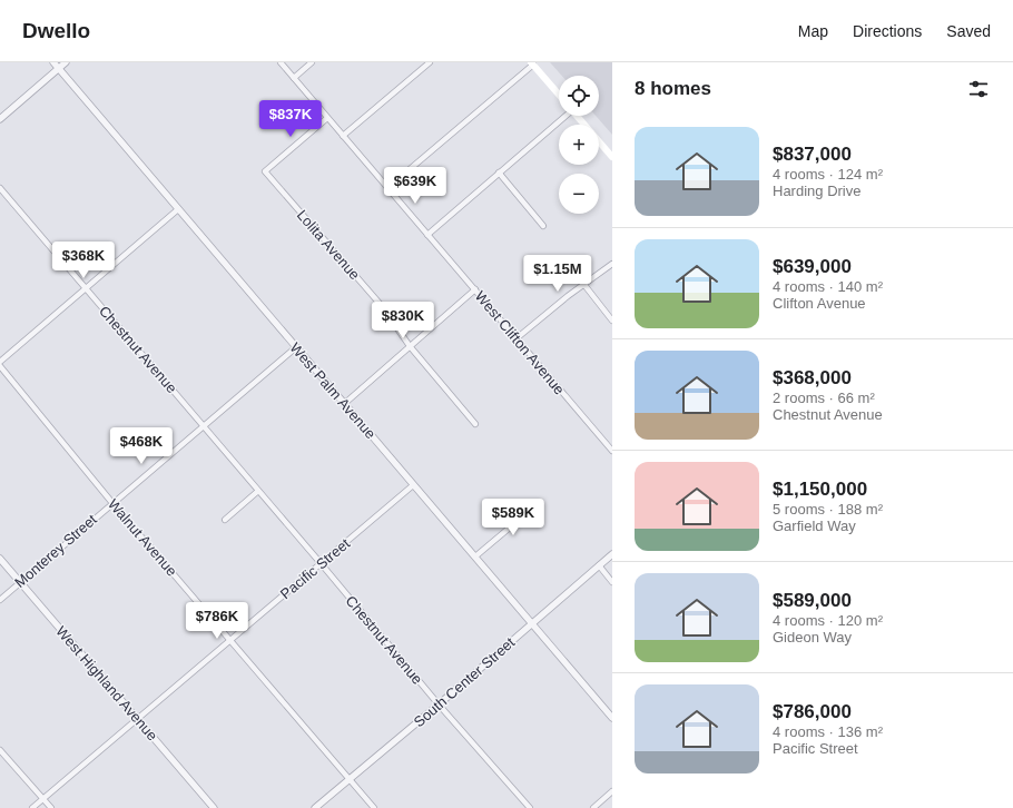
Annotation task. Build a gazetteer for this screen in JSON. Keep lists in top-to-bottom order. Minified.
{"streets":{"street":["Lolita Avenue","West Clifton Avenue","Chestnut Avenue","West Palm Avenue","Walnut Avenue","Monterey Street","Pacific Street","South Center Street","West Highland Avenue"]},"crossings":[["Chestnut Avenue","Monterey Street"],["Chestnut Avenue","Pacific Street"],["Chestnut Avenue","South Center Street"],["West Palm Avenue","Monterey Street"],["West Palm Avenue","Pacific Street"],["West Palm Avenue","South Center Street"],["Walnut Avenue","Monterey Street"],["Walnut Avenue","Pacific Street"],["Walnut Avenue","South Center Street"],["Monterey Street","West Highland Avenue"],["Pacific Street","West Highland Avenue"]],"page":{"header":"Dwello","nav":["Map","Directions","Saved"],"heading":"8 homes","map_buttons":["+","−"],"price":["$837K","$639K","$368K","$1.15M","$830K","$468K","$589K","$786K"],"list":[{"name":"$837,000","note":"4 rooms · 124 m² · Harding Drive"},{"name":"$639,000","note":"4 rooms · 140 m² · Clifton Avenue"},{"name":"$368,000","note":"2 rooms · 66 m² · Chestnut Avenue"},{"name":"$1,150,000","note":"5 rooms · 188 m² · Garfield Way"},{"name":"$589,000","note":"4 rooms · 120 m² · Gideon Way"},{"name":"$786,000","note":"4 rooms · 136 m² · Pacific Street"}]}}
